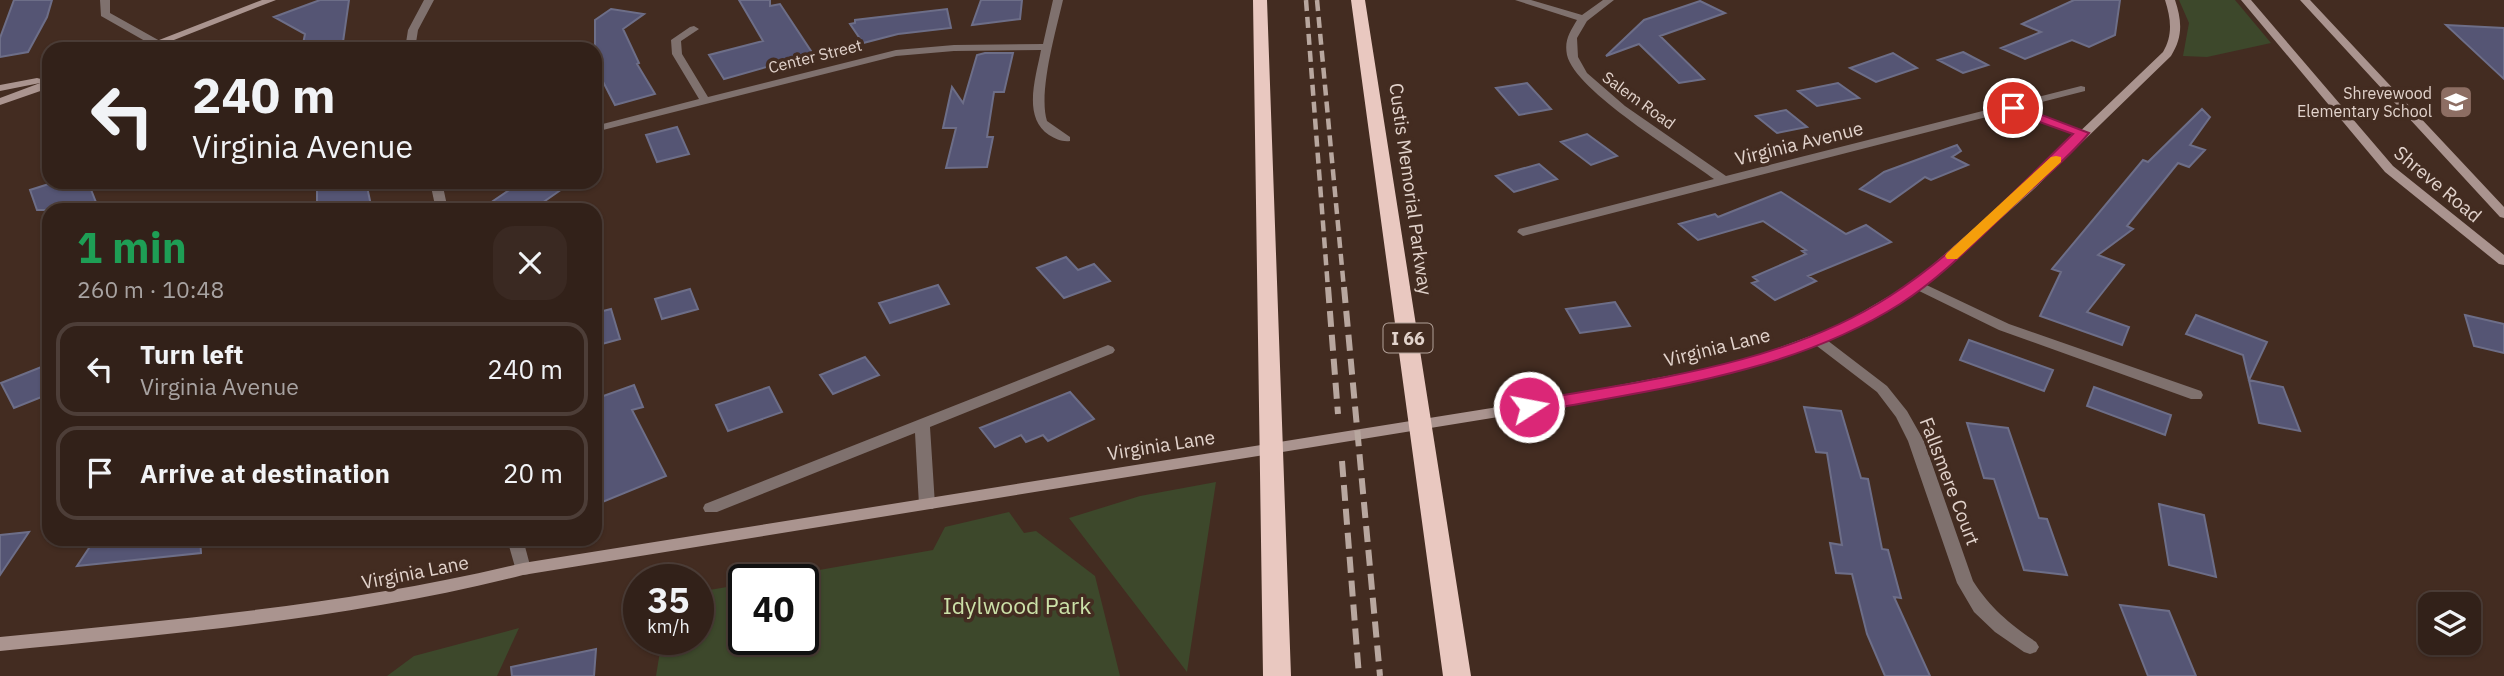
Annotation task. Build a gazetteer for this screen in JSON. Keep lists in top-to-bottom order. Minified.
{"streets":{"highway":["Custis Memorial Parkway","I 66"],"street":["Center Street","Salem Road","Virginia Avenue","Shreve Road","Virginia Lane","Fallsmere Court"]},"crossings":[["Salem Road","Virginia Avenue"],["Virginia Lane","Fallsmere Court"]],"parks":["Idylwood Park"],"places":{"school or university":["Shrevewood Elementary School"]},"page":{"turn":["240 m","Virginia Avenue"],"heading":["1 min","260 m · 10:48"],"list":[{"name":"Turn left","note":"Virginia Avenue","value":"240 m"},{"name":"Arrive at destination","value":"20 m"}],"speed":"35 km/h","limit":"40"}}
